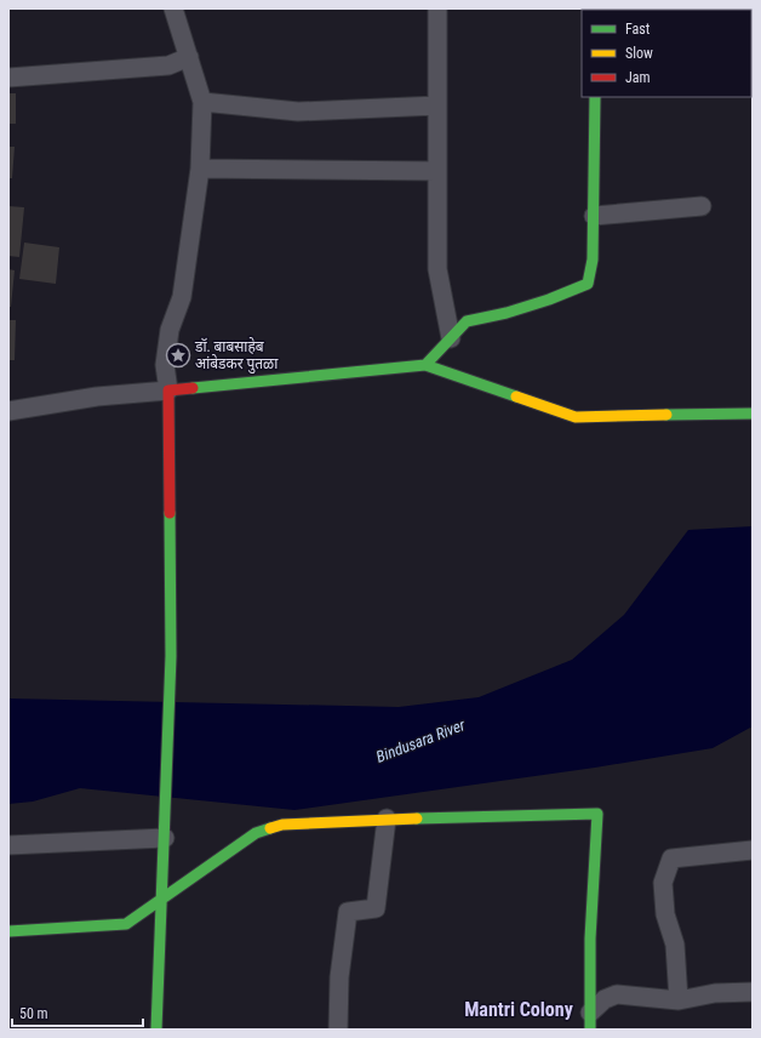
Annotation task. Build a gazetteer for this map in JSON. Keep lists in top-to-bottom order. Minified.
{"districts":["Mantri Colony"],"water":["Bindusara River"],"places":{"place":["डॉ. बाबसाहेब आंबेडकर पुतळा"]},"legend":["Fast","Slow","Jam"],"scale_bar":"50 m"}
